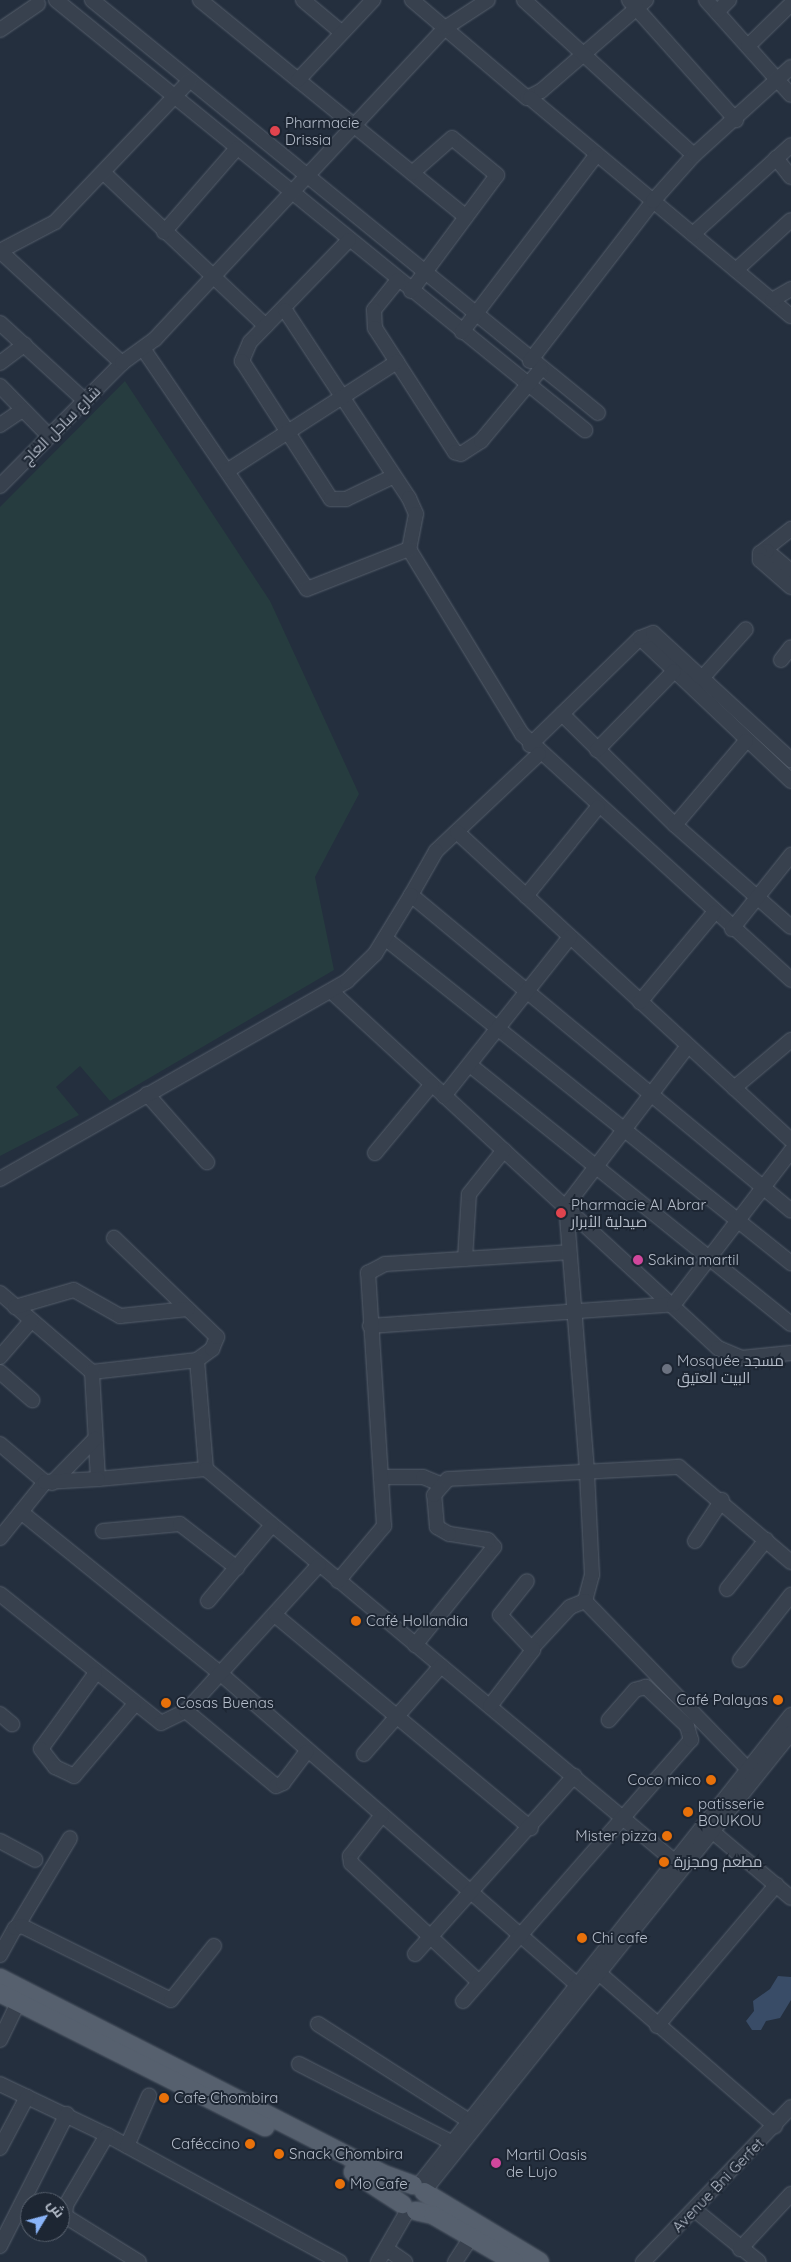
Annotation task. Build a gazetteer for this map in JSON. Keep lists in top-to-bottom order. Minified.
{"streets":{"street":["شارع ساحل العاج","Avenue Bni Gerfet"]},"places":["Pharmacie Drissia","Pharmacie Al Abrar صيدلية الأبرار","Sakina martil","Mosquée مسجد البيت العتيق","Café Hollandia","Café Palayas","Cosas Buenas","Coco mico","patisserie BOUKOU","Mister pizza","مطعم ومجزرة","Chi cafe","Cafe Chombira","Caféccino","Snack Chombira","Martil Oasis de Lujo","Mo Cafe"],"north":"top right"}
